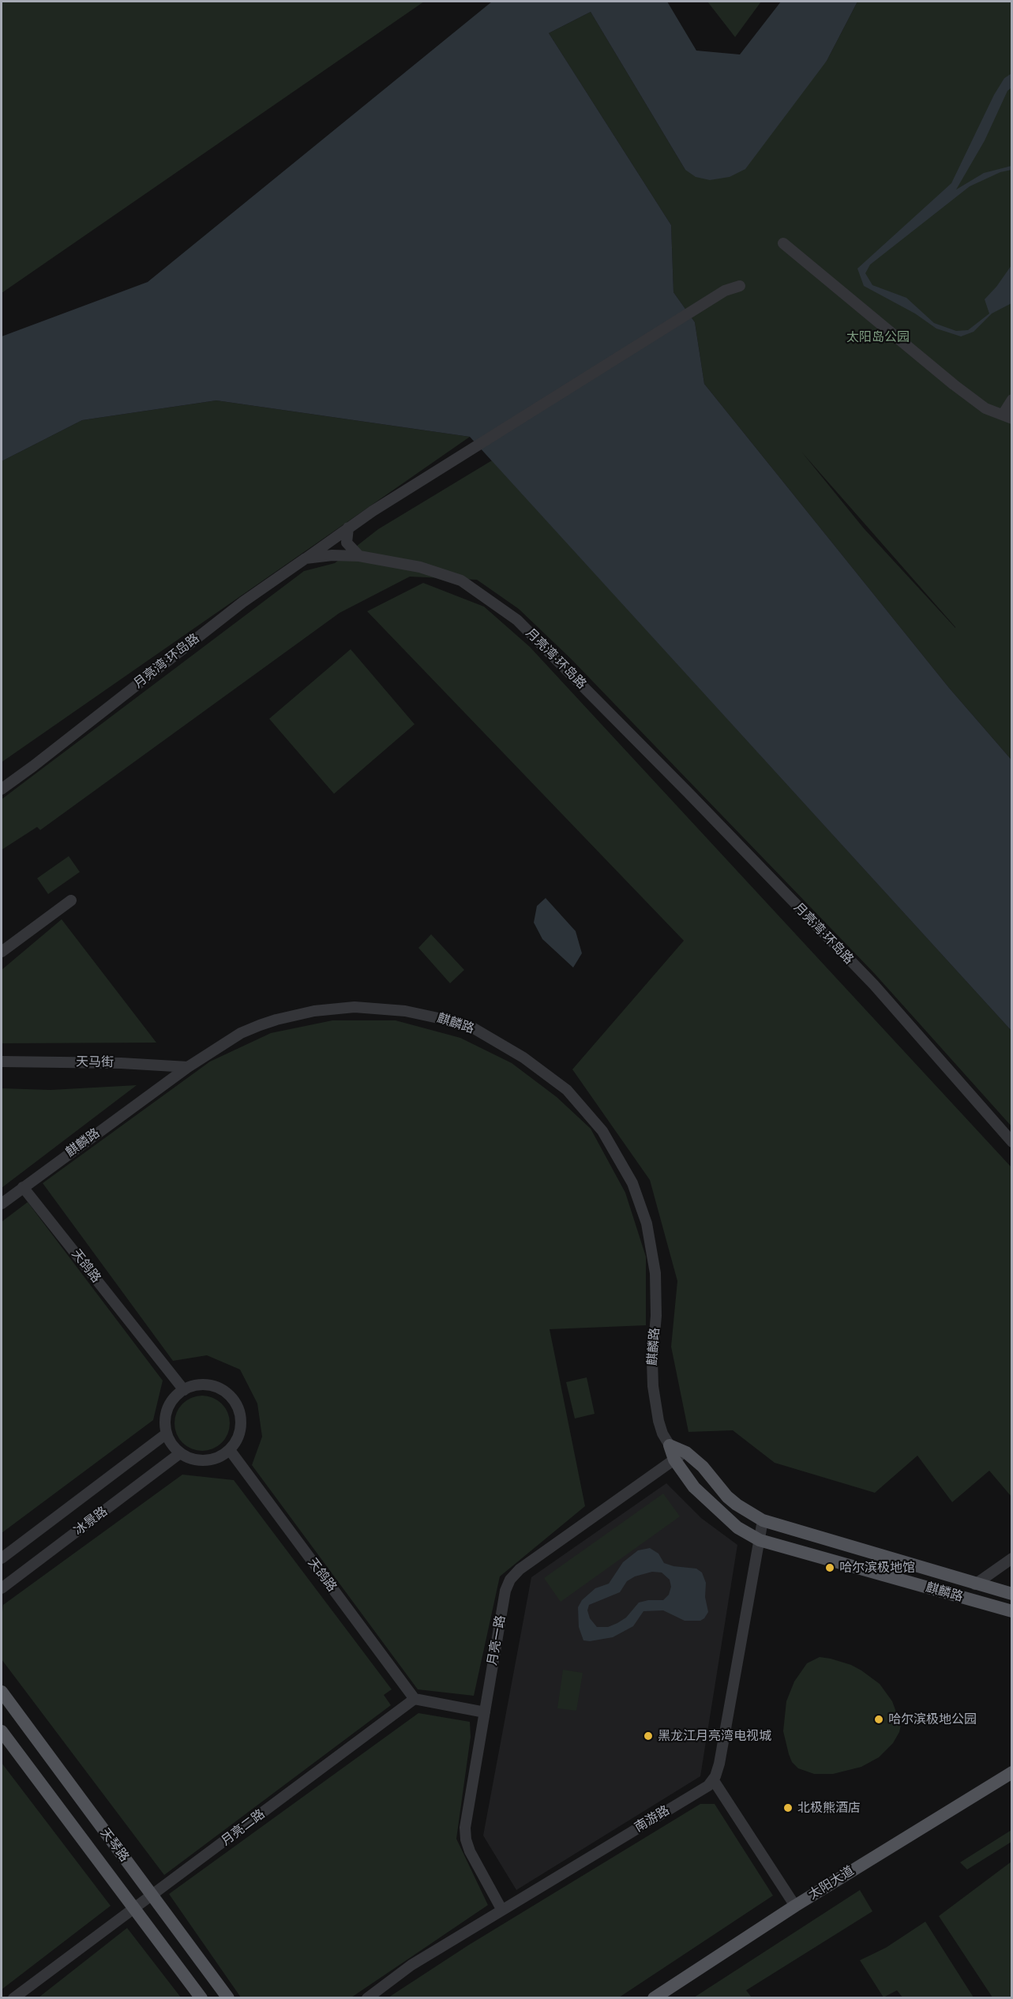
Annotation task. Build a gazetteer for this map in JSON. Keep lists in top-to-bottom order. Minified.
{"streets":{"main road":["麒麟路","天琴路","太阳大道"],"street":["月亮湾·环岛路","天马街","天鸽路","冰景路","月亮一路","南游路","月亮二路"]},"crossings":[["麒麟路","天马街"],["麒麟路","天鸽路"],["麒麟路","月亮一路"],["天鸽路","冰景路"],["天鸽路","月亮二路"],["月亮一路","南游路"],["月亮二路","天琴路"]],"parks":["太阳岛公园"],"places":["哈尔滨极地馆","哈尔滨极地公园","黑龙江月亮湾电视城","北极熊酒店"]}
